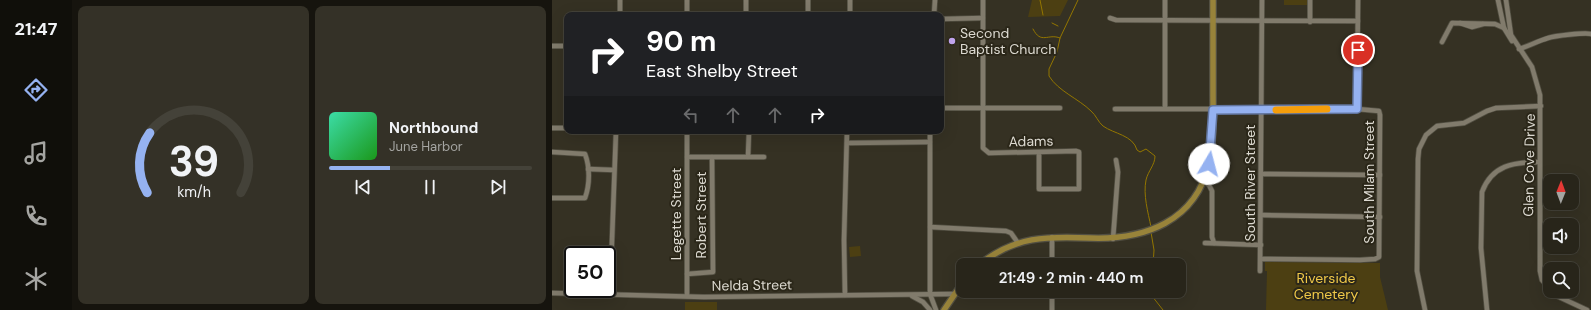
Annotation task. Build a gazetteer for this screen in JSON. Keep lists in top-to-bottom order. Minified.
{"streets":{"street":["Adams","Glen Cove Drive","South Milam Street","South River Street","Legette Street","Robert Street","Nelda Street"]},"crossings":[["South Milam Street","South River Street"],["Legette Street","Robert Street"],["Legette Street","Nelda Street"]],"parks":["Riverside Cemetery"],"places":["Second Baptist Church"],"north":"top","page":{"tabs":"21:47","turn":["90 m","East Shelby Street"],"song":["Northbound","June Harbor"],"limit":"50","trip":"21:49 · 2 min · 440 m","gauge":["39","km/h"]}}
